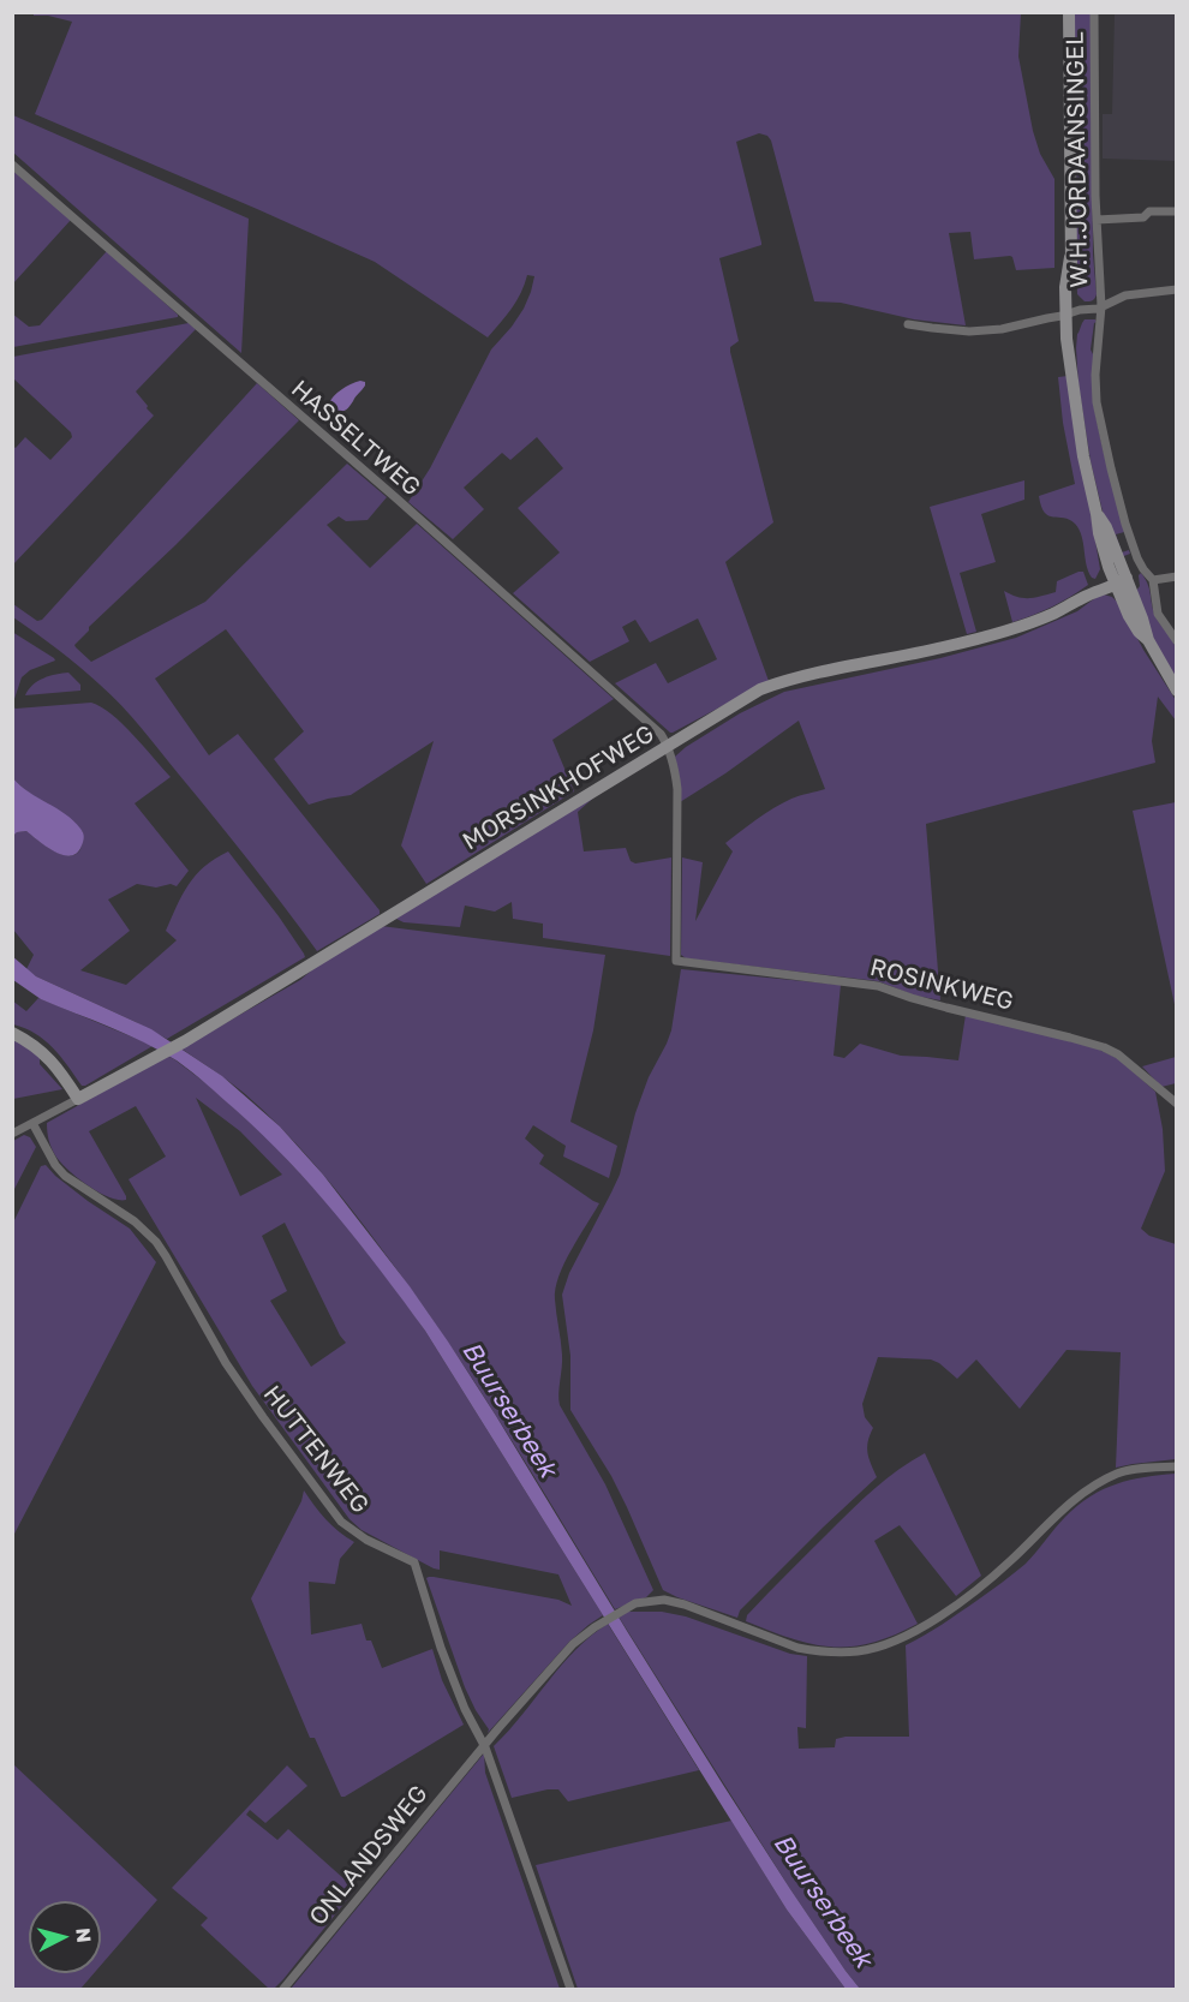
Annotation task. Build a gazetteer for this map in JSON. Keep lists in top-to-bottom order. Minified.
{"streets":{"street":["W.H.JORDAANSINGEL","HASSELTWEG","MORSINKHOFWEG","ROSINKWEG","HUTTENWEG","ONLANDSWEG"]},"crossings":[["HASSELTWEG","MORSINKHOFWEG"],["HASSELTWEG","ROSINKWEG"],["MORSINKHOFWEG","ROSINKWEG"],["HUTTENWEG","ONLANDSWEG"]],"water":["Buurserbeek"],"north":"right"}
